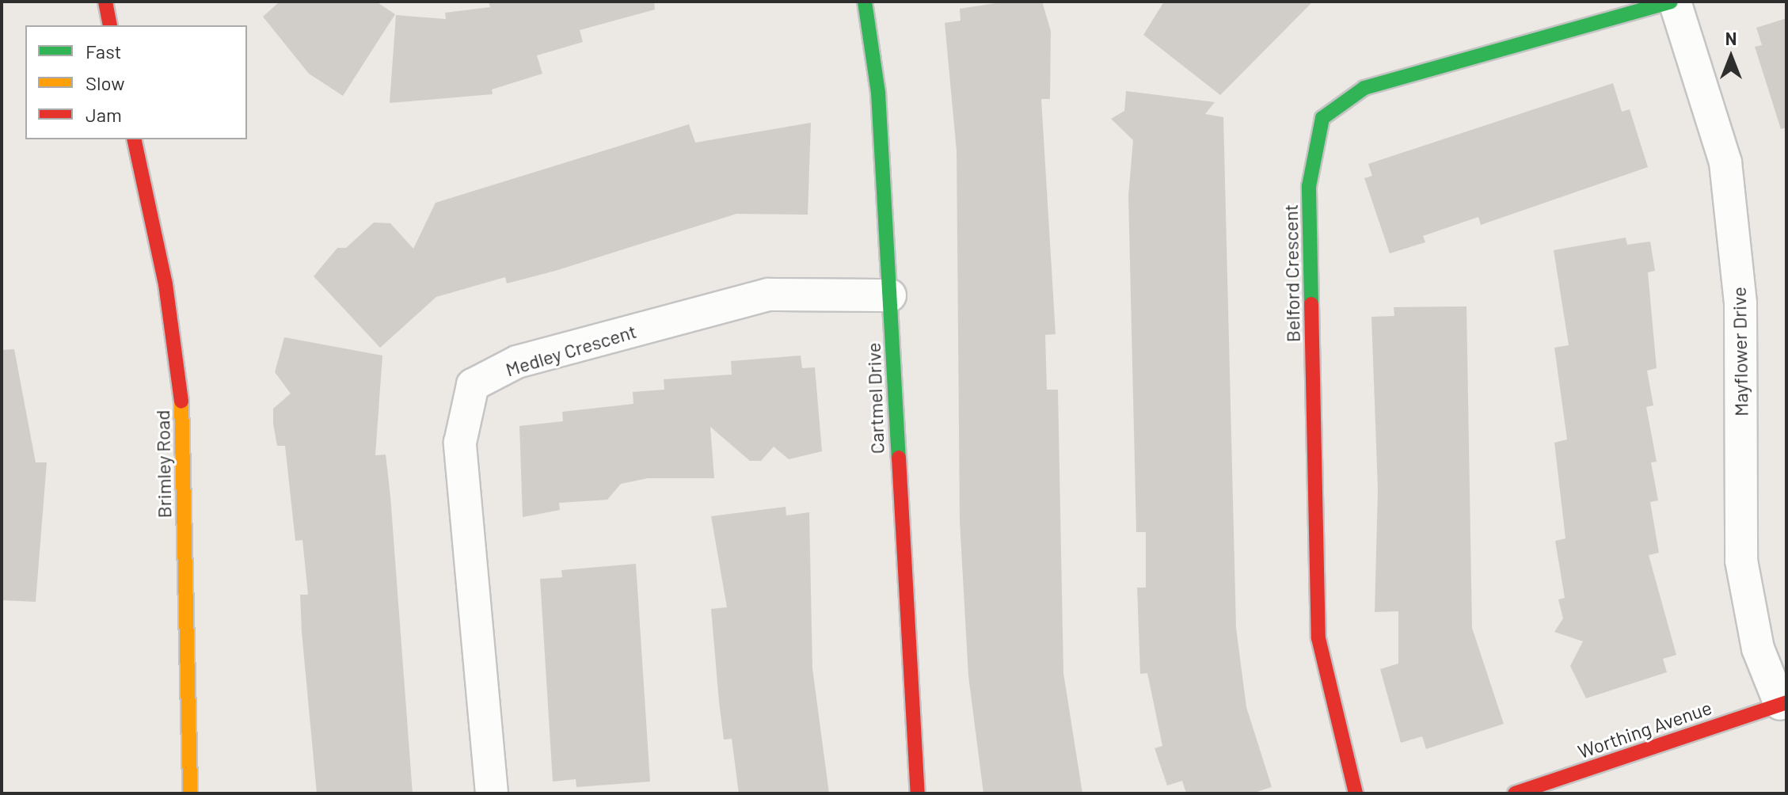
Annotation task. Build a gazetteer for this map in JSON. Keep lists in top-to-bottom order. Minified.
{"streets":{"street":["Belford Crescent","Medley Crescent","Mayflower Drive","Cartmel Drive","Brimley Road","Worthing Avenue"]},"crossings":[["Belford Crescent","Mayflower Drive"],["Medley Crescent","Cartmel Drive"],["Mayflower Drive","Worthing Avenue"]],"legend":["Fast","Slow","Jam"],"north":"top"}
